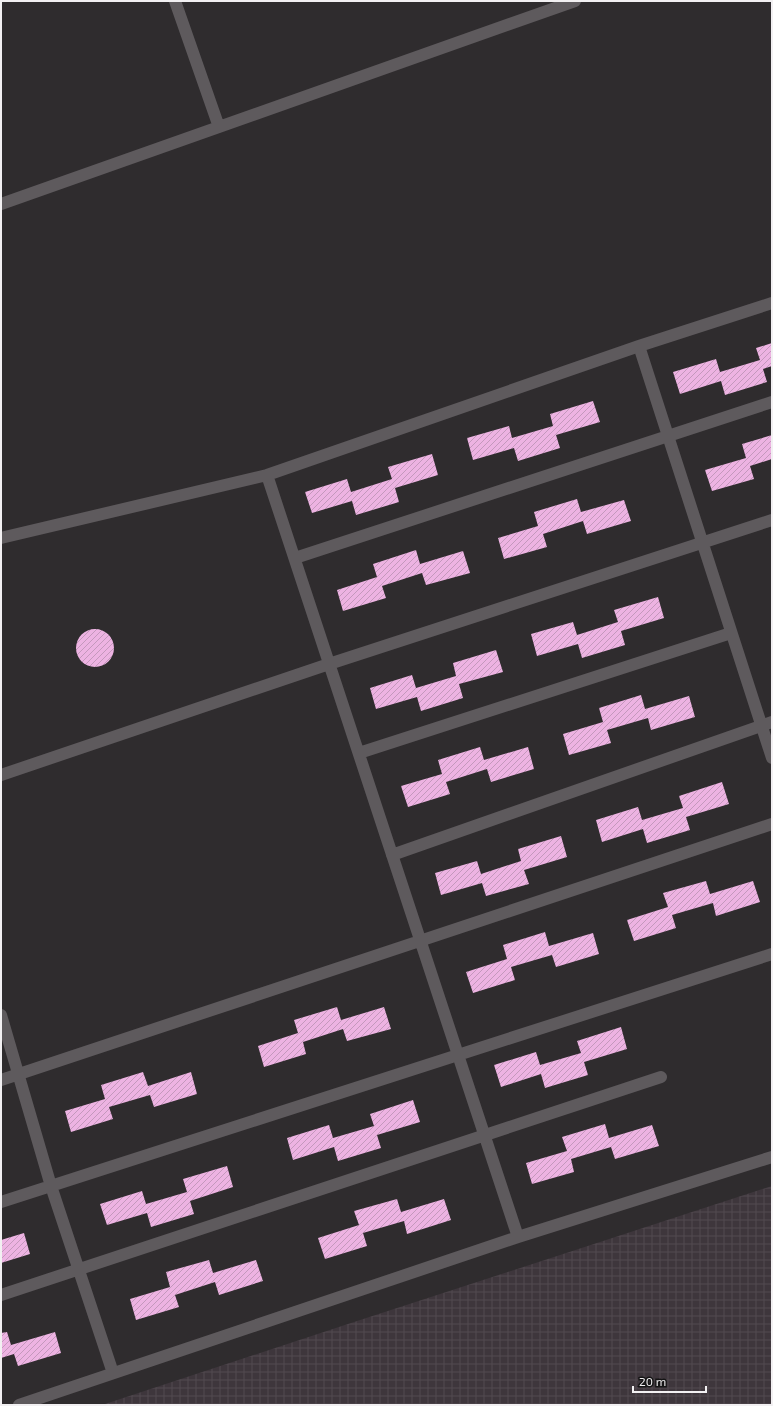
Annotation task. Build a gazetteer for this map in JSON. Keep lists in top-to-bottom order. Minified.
{"scale_bar":"20 m"}
